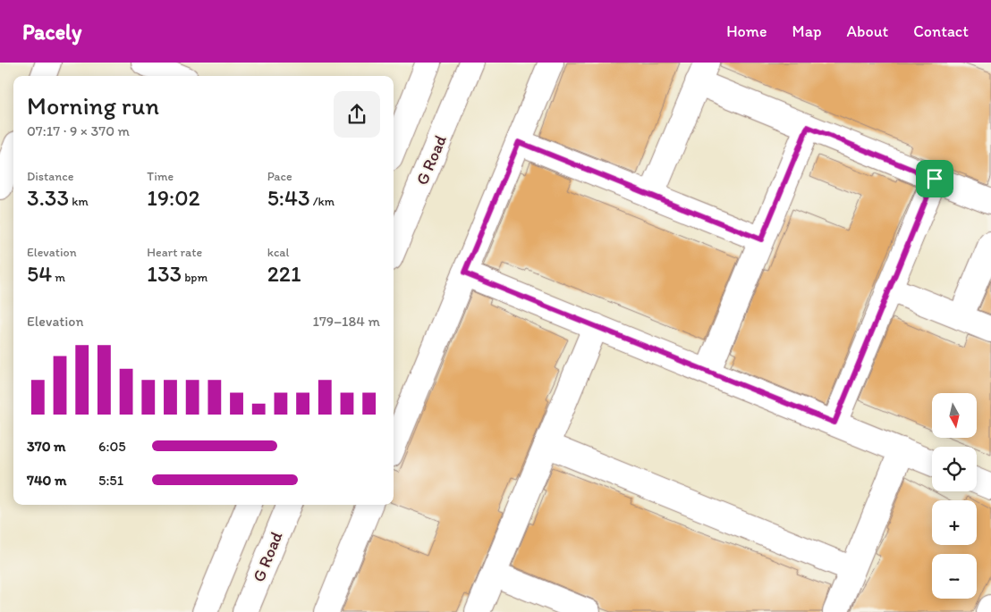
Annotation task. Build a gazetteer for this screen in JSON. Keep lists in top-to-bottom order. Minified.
{"streets":{"street":["G Road"]},"north":"bottom","page":{"header":"Pacely","nav":["Home","Map","About","Contact"],"heading":["Morning run","07:17 · 9 × 370 m"],"stats":[["Distance","3.33 km"],["Time","19:02"],["Pace","5:43 /km"],["Elevation","54 m"],["Heart rate","133 bpm"],["kcal","221"]],"chart":["Elevation","179–184 m"],"map_buttons":["+","−"],"list":[{"name":"370 m","note":"6:05"},{"name":"740 m","note":"5:51"}]}}
